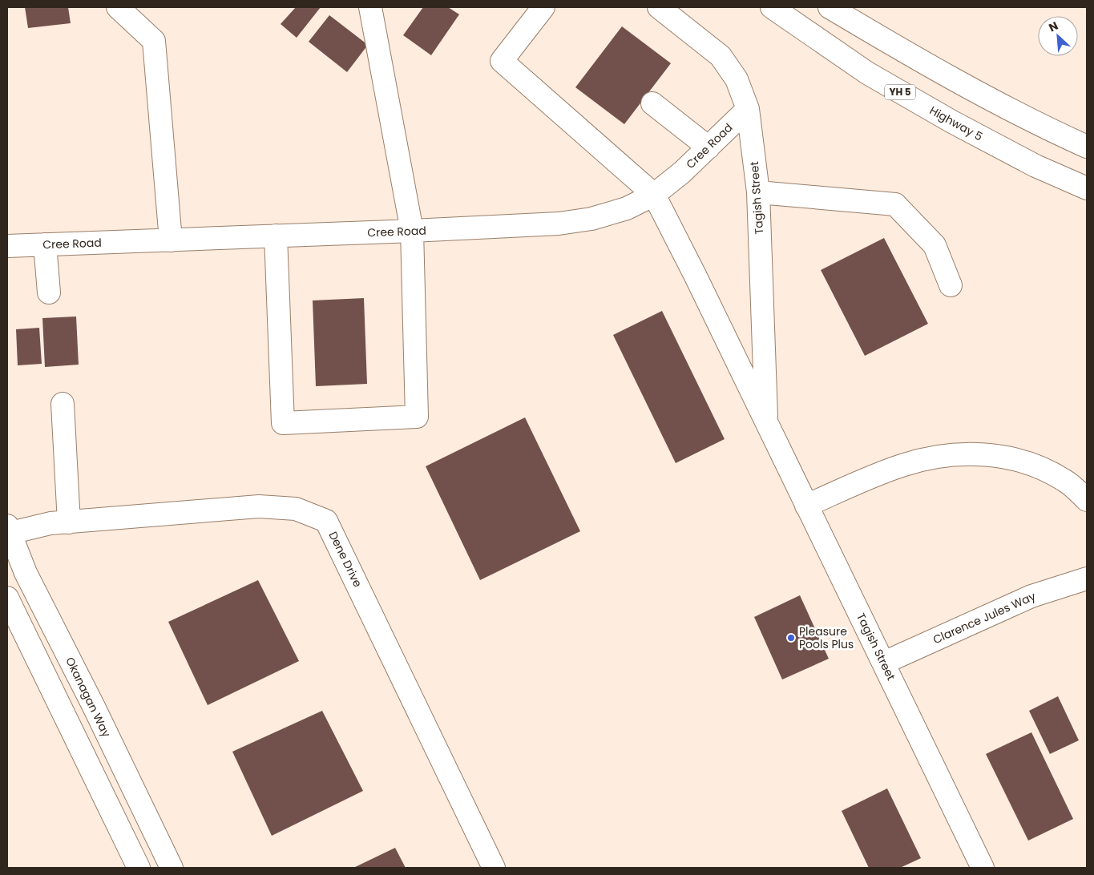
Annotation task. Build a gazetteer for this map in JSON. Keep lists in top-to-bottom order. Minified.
{"streets":{"main road":["YH 5","Highway 5","Cree Road","Tagish Street","Dene Drive","Clarence Jules Way","Okanagan Way"]},"crossings":[["Cree Road","Tagish Street"],["Tagish Street","Clarence Jules Way"],["Dene Drive","Okanagan Way"]],"places":["Pleasure Pools Plus"],"north":"top left"}
